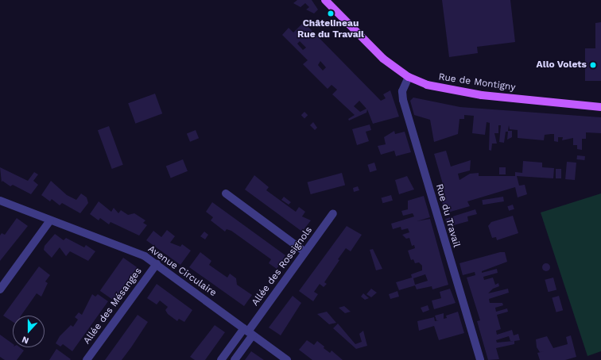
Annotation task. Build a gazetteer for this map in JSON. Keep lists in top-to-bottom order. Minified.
{"streets":{"main road":["Rue de Montigny"],"street":["Rue du Travail","Allée des Rossignols","Avenue Circulaire","Allée des Mésanges"]},"crossings":[["Rue de Montigny","Rue du Travail"],["Allée des Rossignols","Avenue Circulaire"],["Avenue Circulaire","Allée des Mésanges"]],"places":["Châtelineau Rue du Travail","Allo Volets"],"north":"bottom"}
